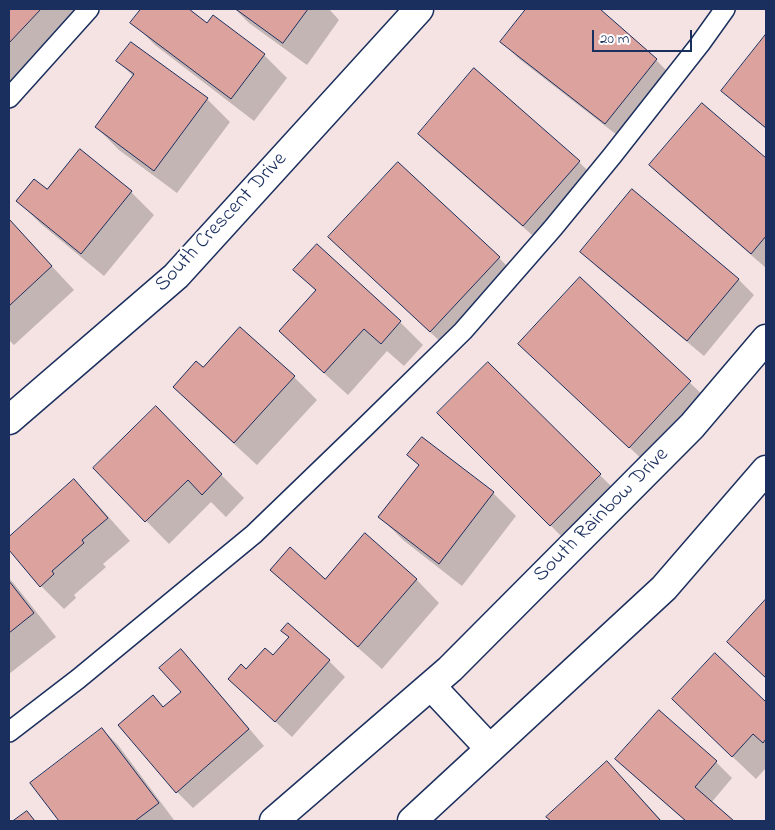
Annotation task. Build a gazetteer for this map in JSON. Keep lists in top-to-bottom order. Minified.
{"streets":{"street":["South Crescent Drive","South Rainbow Drive"]},"scale_bar":"20 m"}
